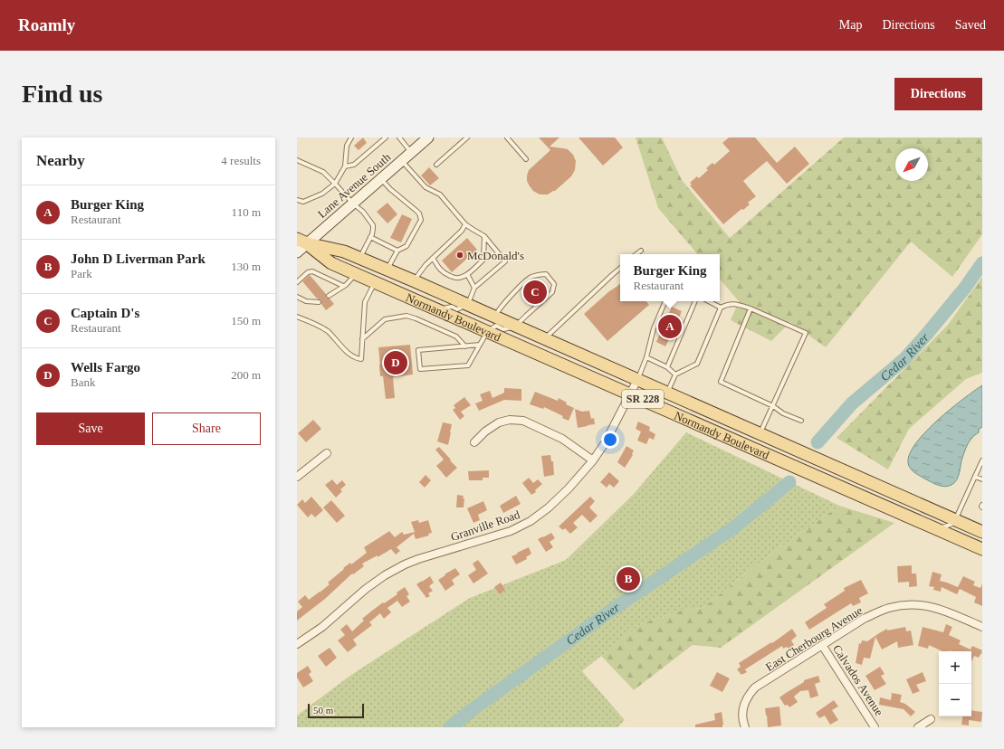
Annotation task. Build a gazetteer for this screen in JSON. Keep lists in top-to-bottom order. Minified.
{"streets":{"main road":["Lane Avenue South","Normandy Boulevard","SR 228"],"street":["Granville Road","East Cherbourg Avenue","Calvados Avenue"]},"crossings":[["Lane Avenue South","Normandy Boulevard"],["Normandy Boulevard","Granville Road"],["East Cherbourg Avenue","Calvados Avenue"]],"water":["Cedar River"],"places":["McDonald's"],"scale_bar":"50 m","north":"bottom left","page":{"header":"Roamly","nav":["Map","Directions","Saved"],"buttons":["Directions",["Save","Share"]],"title":"Find us","heading":["Nearby","4 results"],"list":[{"mark":"A","name":"Burger King","note":"Restaurant","value":"110 m"},{"mark":"B","name":"John D Liverman Park","note":"Park","value":"130 m"},{"mark":"C","name":"Captain D's","note":"Restaurant","value":"150 m"},{"mark":"D","name":"Wells Fargo","note":"Bank","value":"200 m"}],"popup":["Burger King","Restaurant"],"pins":["C","A","D","B"],"map_buttons":["+","−"],"scale":"50 m"}}
